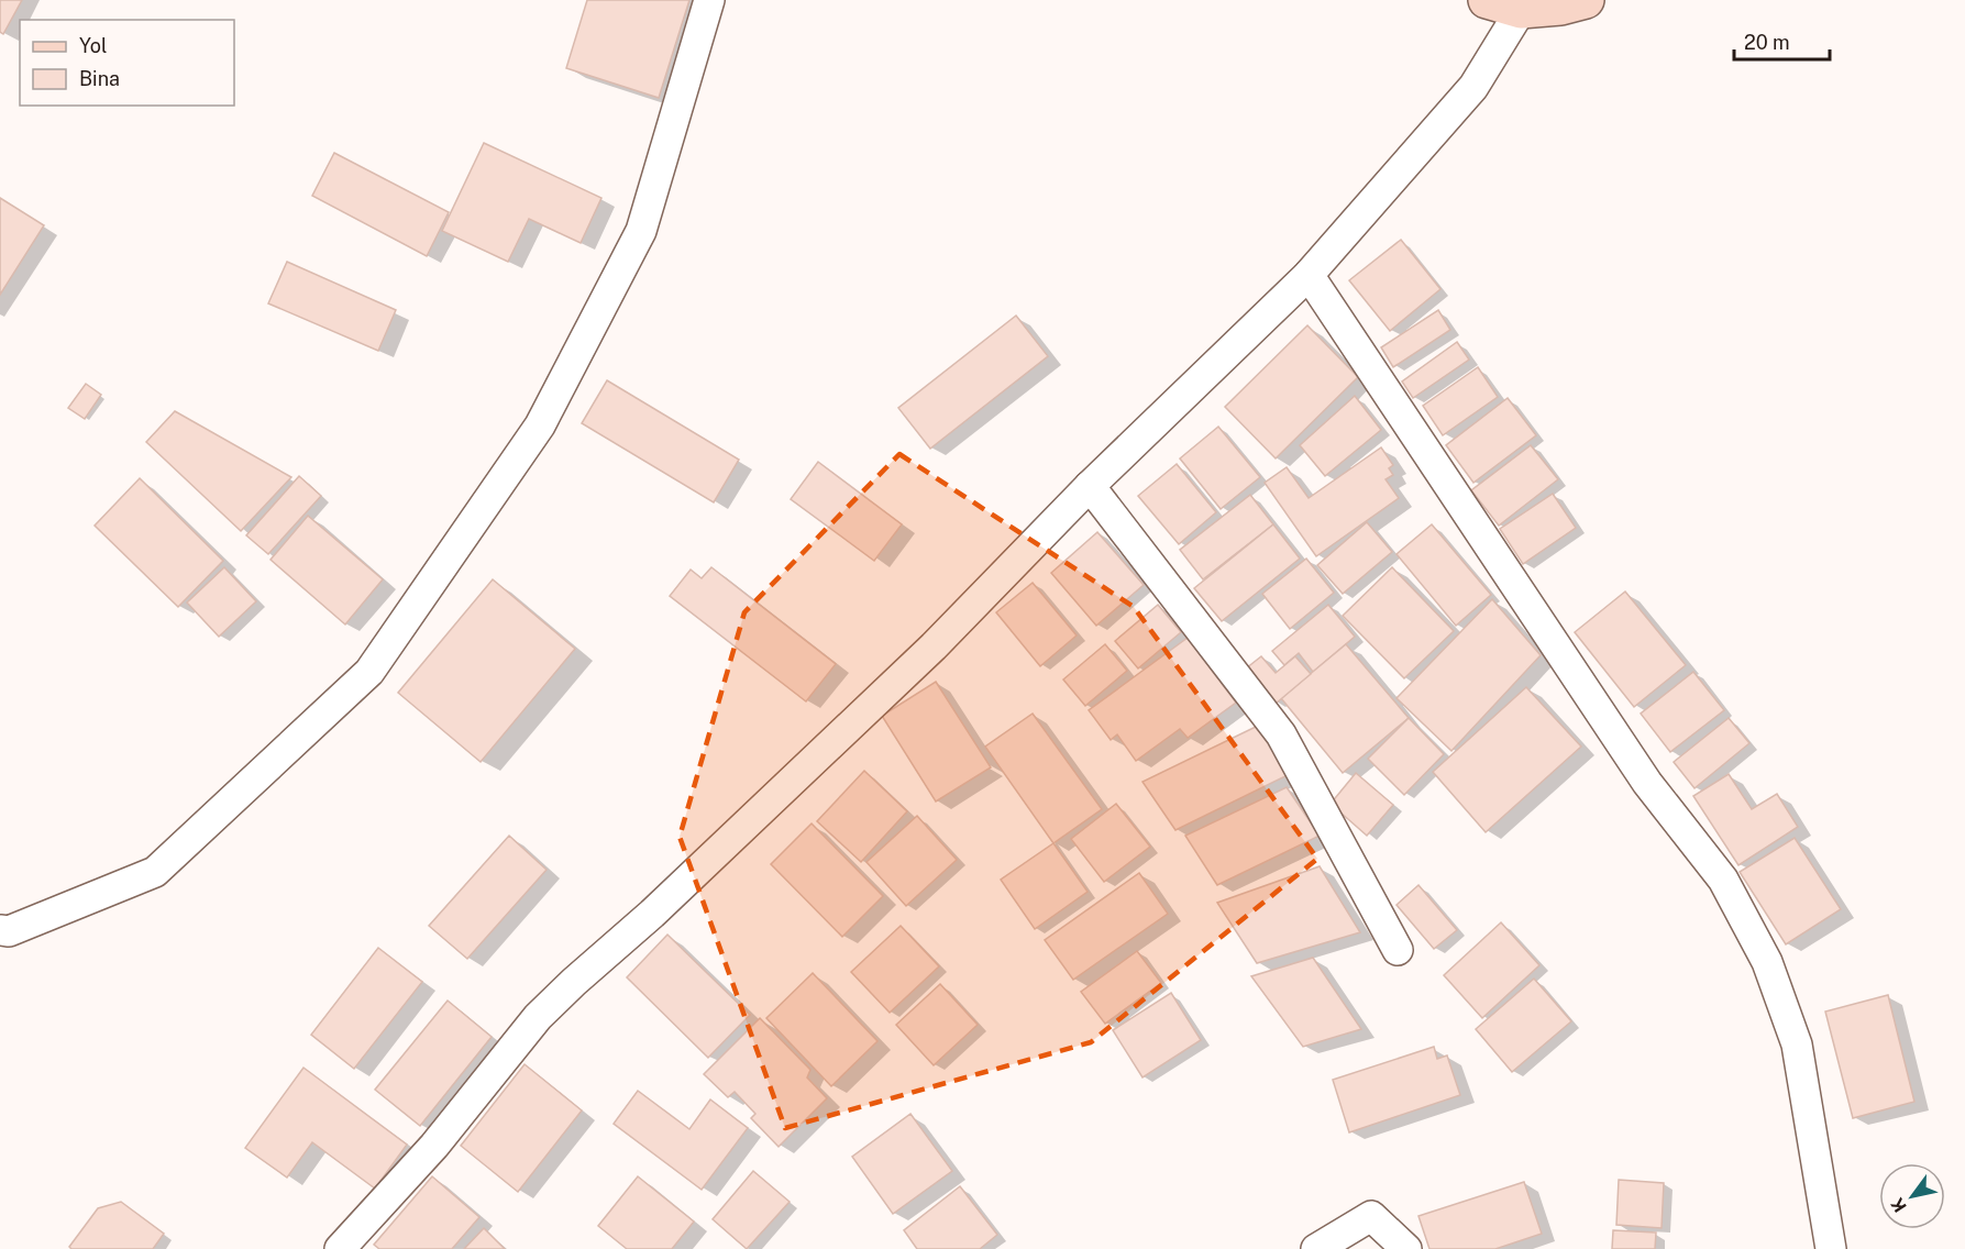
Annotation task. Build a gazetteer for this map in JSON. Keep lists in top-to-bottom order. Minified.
{"legend":["Yol","Bina"],"scale_bar":"20 m","north":"bottom left"}
